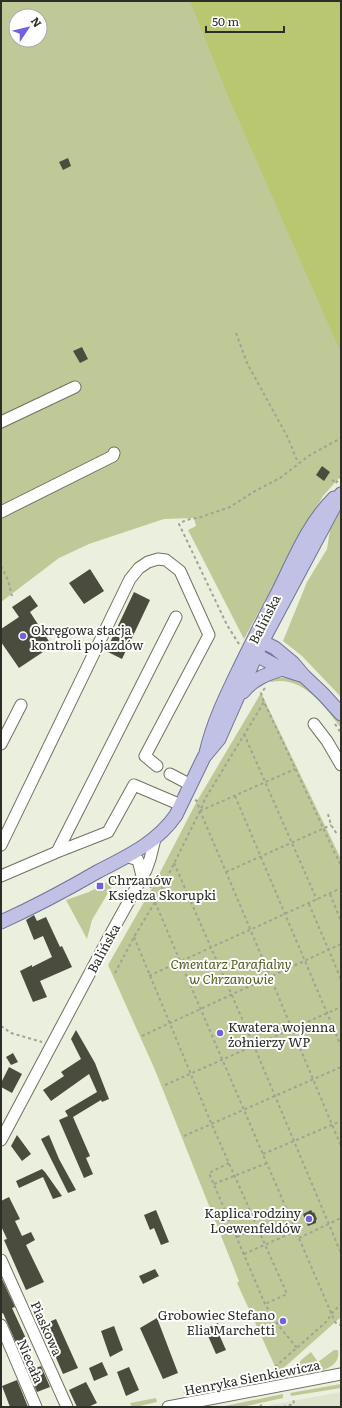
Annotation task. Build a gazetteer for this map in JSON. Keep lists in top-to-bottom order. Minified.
{"streets":{"main road":["Balińska"],"street":["Piaskowa","Niecała","Henryka Sienkiewicza"]},"parks":["Cmentarz Parafialny w Chrzanowie"],"places":{"other":["Okręgowa stacja kontroli pojazdów","Kwatera wojenna żołnierzy WP","Kaplica rodziny Loewenfeldów","Grobowiec Stefano Elia Marchetti"],"transit":["Chrzanów Księdza Skorupki"]},"scale_bar":"50 m","north":"top right"}
